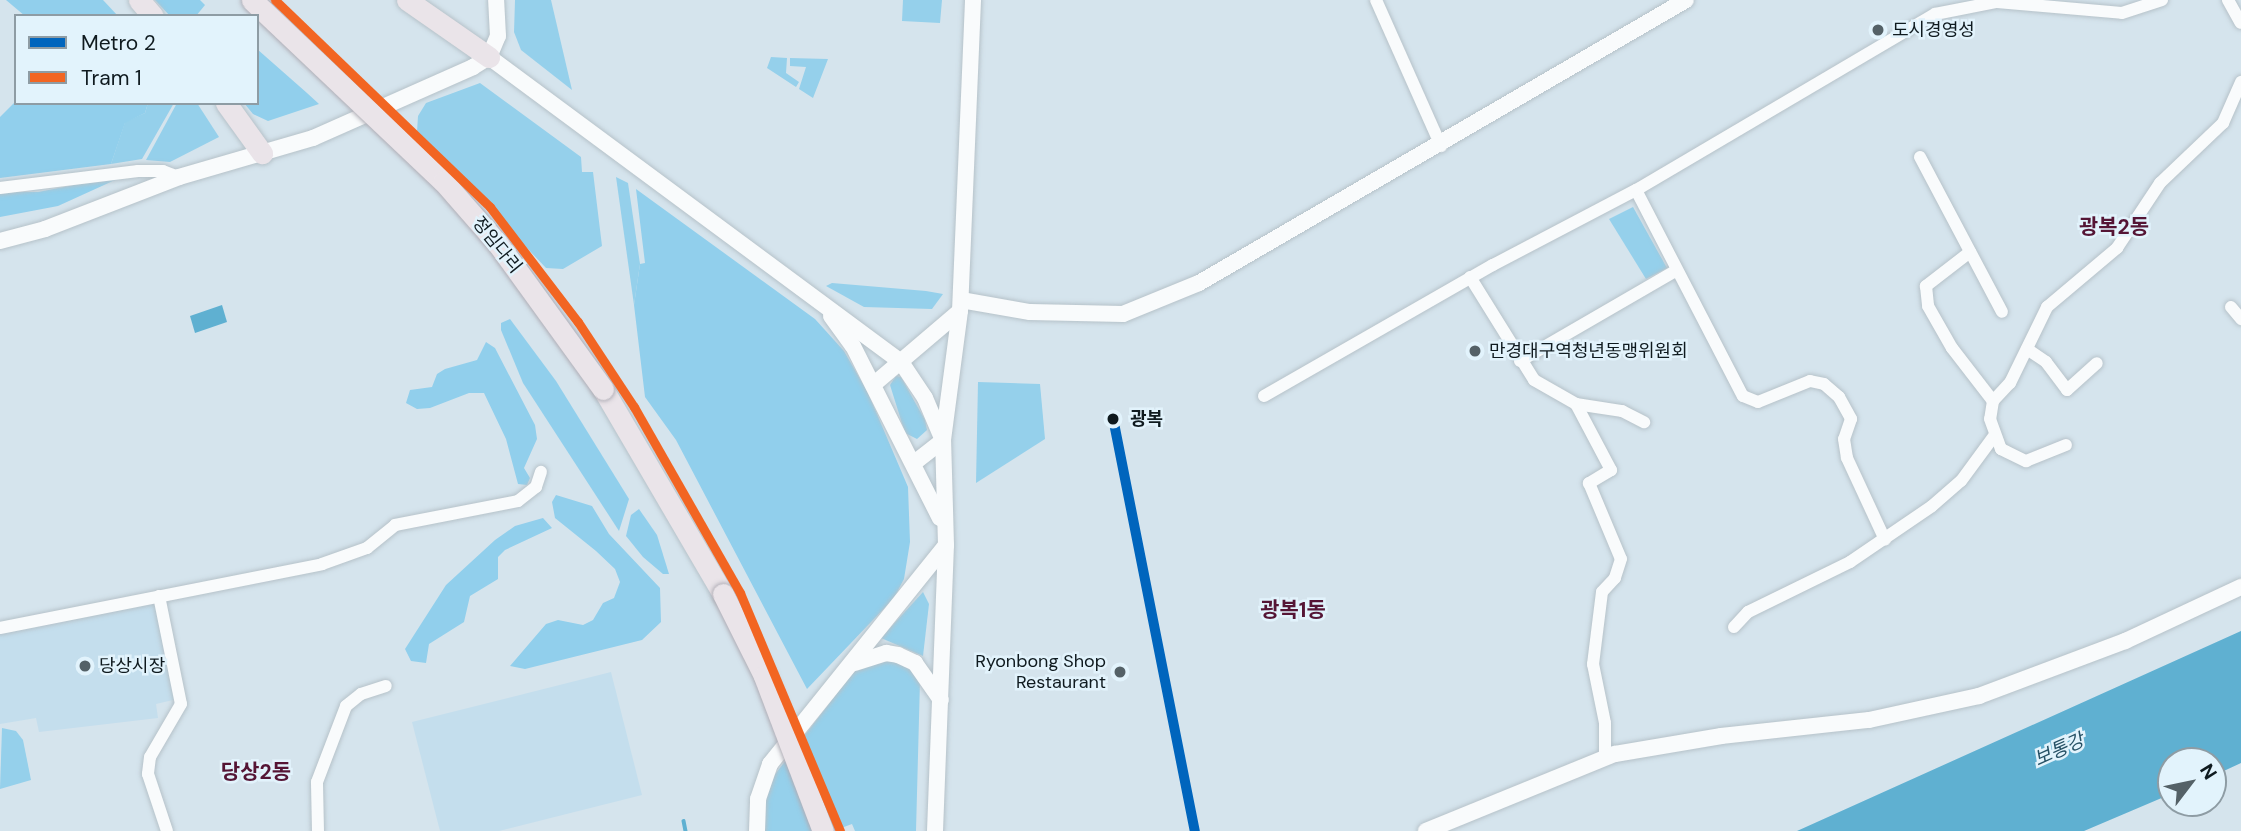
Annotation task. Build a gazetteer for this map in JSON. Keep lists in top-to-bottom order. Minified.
{"streets":{"highway":["정임다리"]},"districts":["광복2동","광복1동","당상2동"],"water":["보통강"],"places":["도시경영성","만경대구역청년동맹위원회","광복","당상시장","Ryonbong Shop Restaurant"],"lines":["tram line 1","metro line 2"],"legend":["Metro 2","Tram 1"],"north":"top right"}
